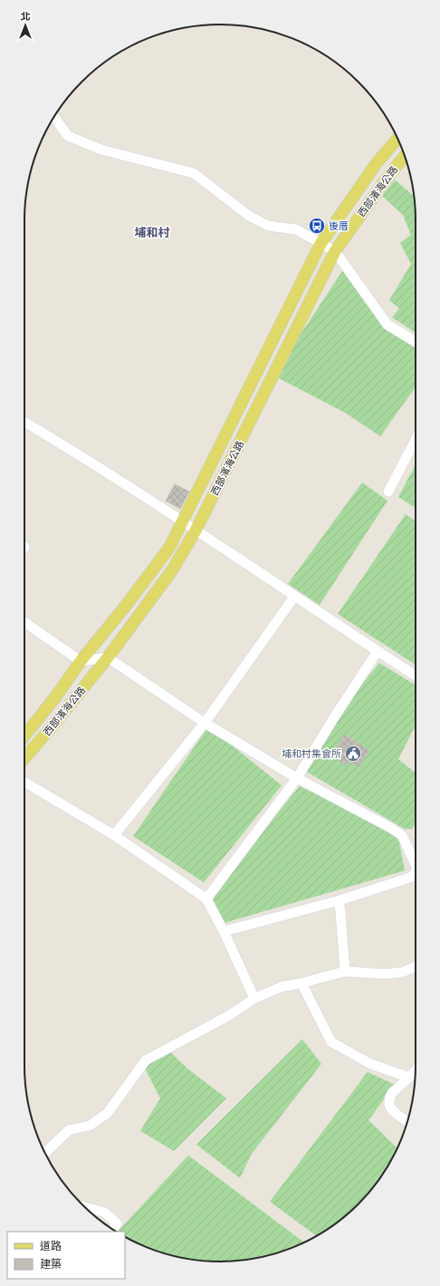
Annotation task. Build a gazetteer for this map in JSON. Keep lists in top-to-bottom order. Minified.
{"streets":{"main road":["西部濱海公路"]},"districts":["埔和村"],"places":{"bus stop":["後厝"],"public building":["埔和村集會所"]},"legend":["道路","建築"],"north":"top"}
